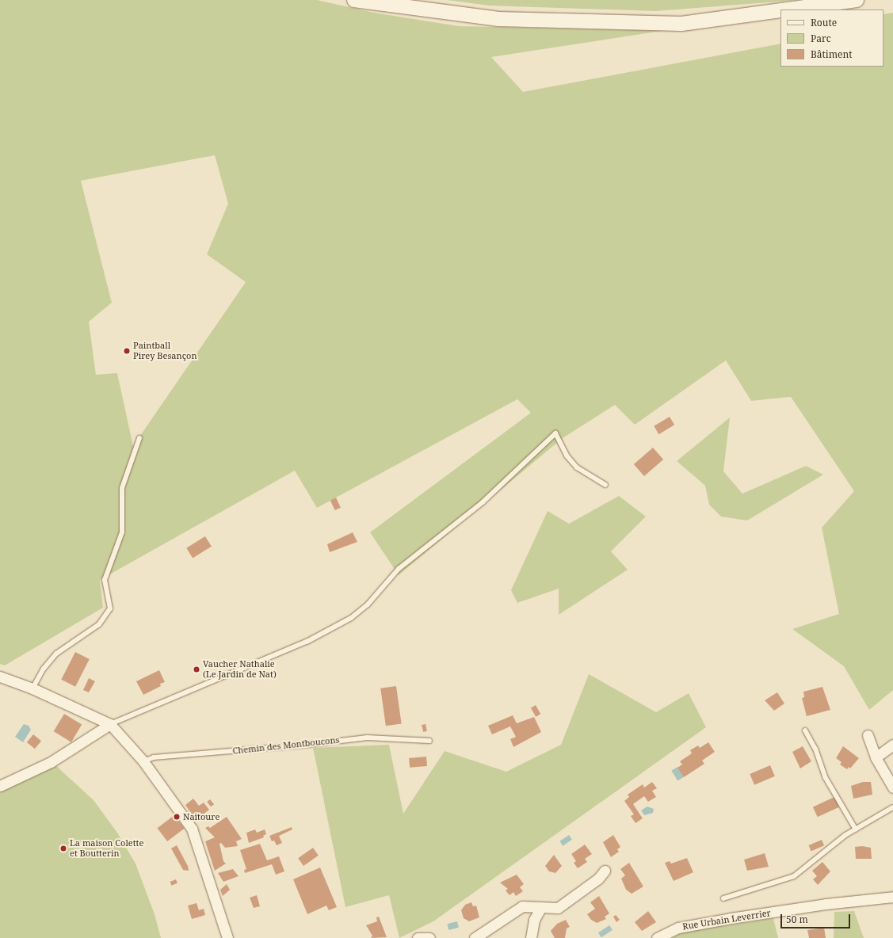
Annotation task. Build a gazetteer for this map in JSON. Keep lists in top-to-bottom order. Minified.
{"streets":{"street":["Rue Urbain Leverrier"],"lane":["Chemin des Montboucons"]},"places":["Paintball Pirey Besançon","Vaucher Nathalie (Le Jardin de Nat)","Naitoure","La maison Colette et Boutterin"],"legend":["Route","Parc","Bâtiment"],"scale_bar":"50 m"}
